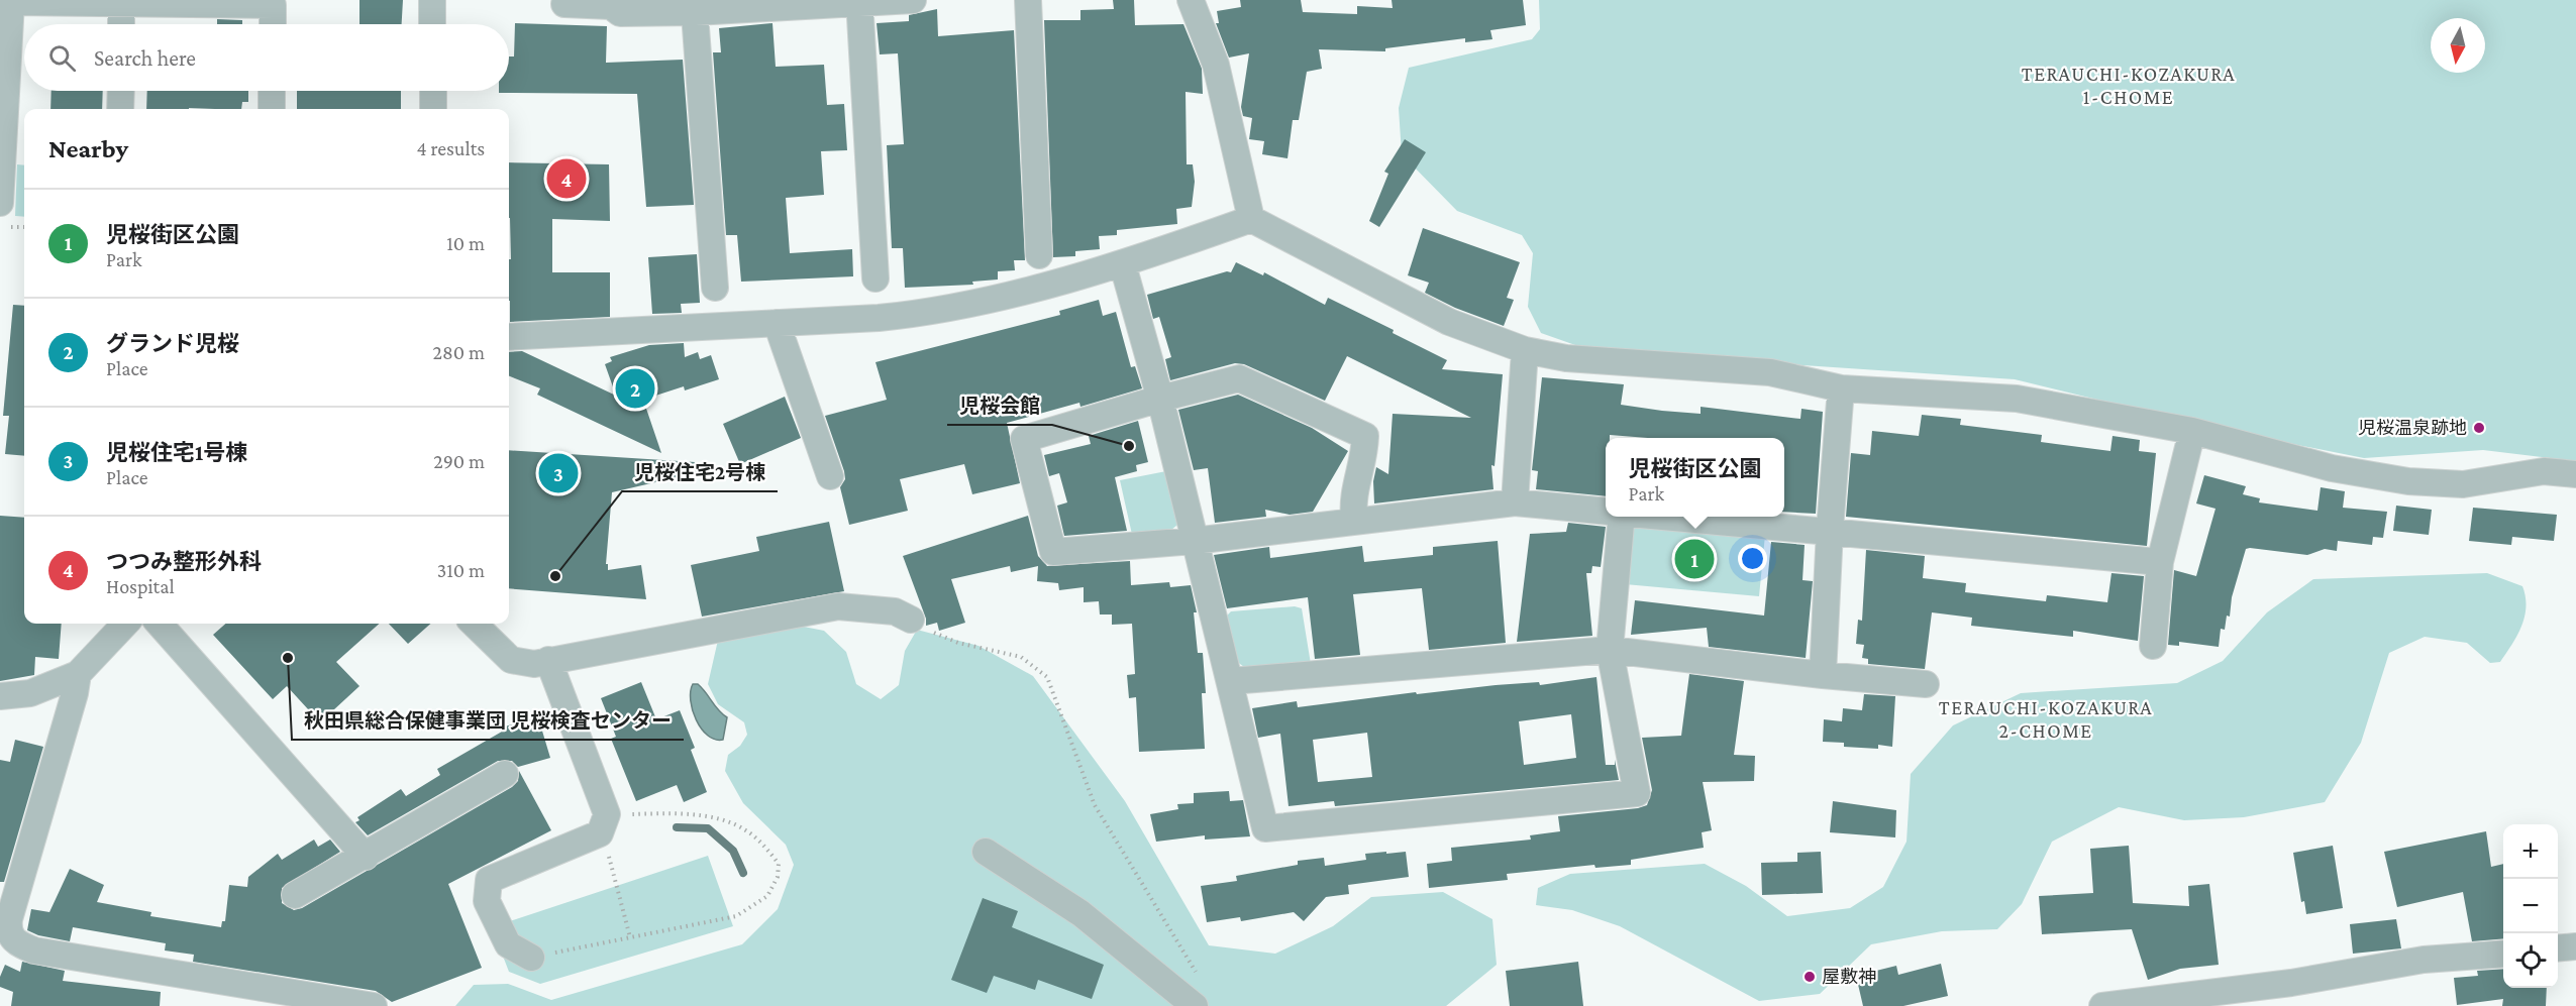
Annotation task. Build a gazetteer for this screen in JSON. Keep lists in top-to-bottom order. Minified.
{"districts":["TERAUCHI-KOZAKURA 1-CHOME","TERAUCHI-KOZAKURA 2-CHOME"],"places":["児桜温泉跡地","児桜会館","児桜住宅2号棟","秋田県総合保健事業団 児桜検査センター","屋敷神"],"north":"bottom","page":{"search":"Search here","heading":["Nearby","4 results"],"pins":["4","2","3","1"],"list":[{"mark":"1","name":"児桜街区公園","note":"Park","value":"10 m"},{"mark":"2","name":"グランド児桜","note":"Place","value":"280 m"},{"mark":"3","name":"児桜住宅1号棟","note":"Place","value":"290 m"},{"mark":"4","name":"つつみ整形外科","note":"Hospital","value":"310 m"}],"popup":["児桜街区公園","Park"],"map_buttons":["+","−"]}}
